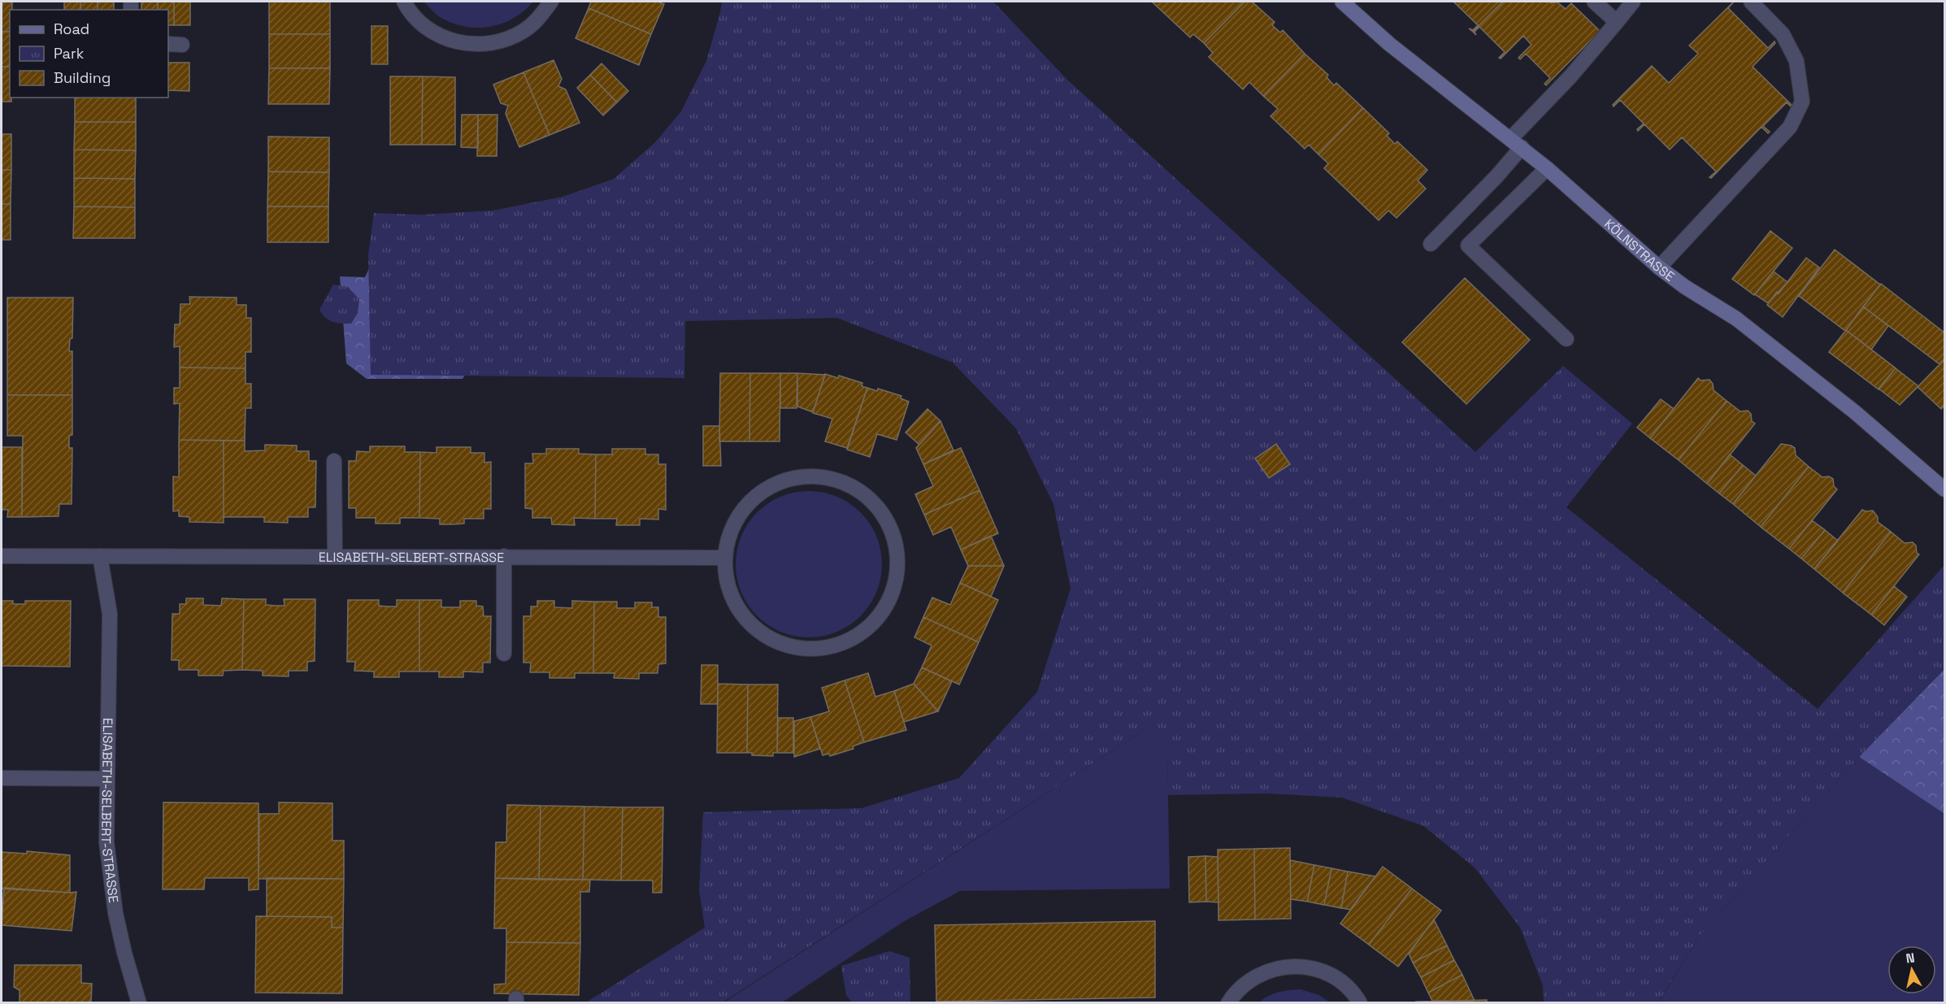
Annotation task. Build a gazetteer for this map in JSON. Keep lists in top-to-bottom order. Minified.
{"streets":{"street":["KÖLNSTRASSE","ELISABETH-SELBERT-STRASSE"]},"legend":["Road","Park","Building"],"north":"top"}
